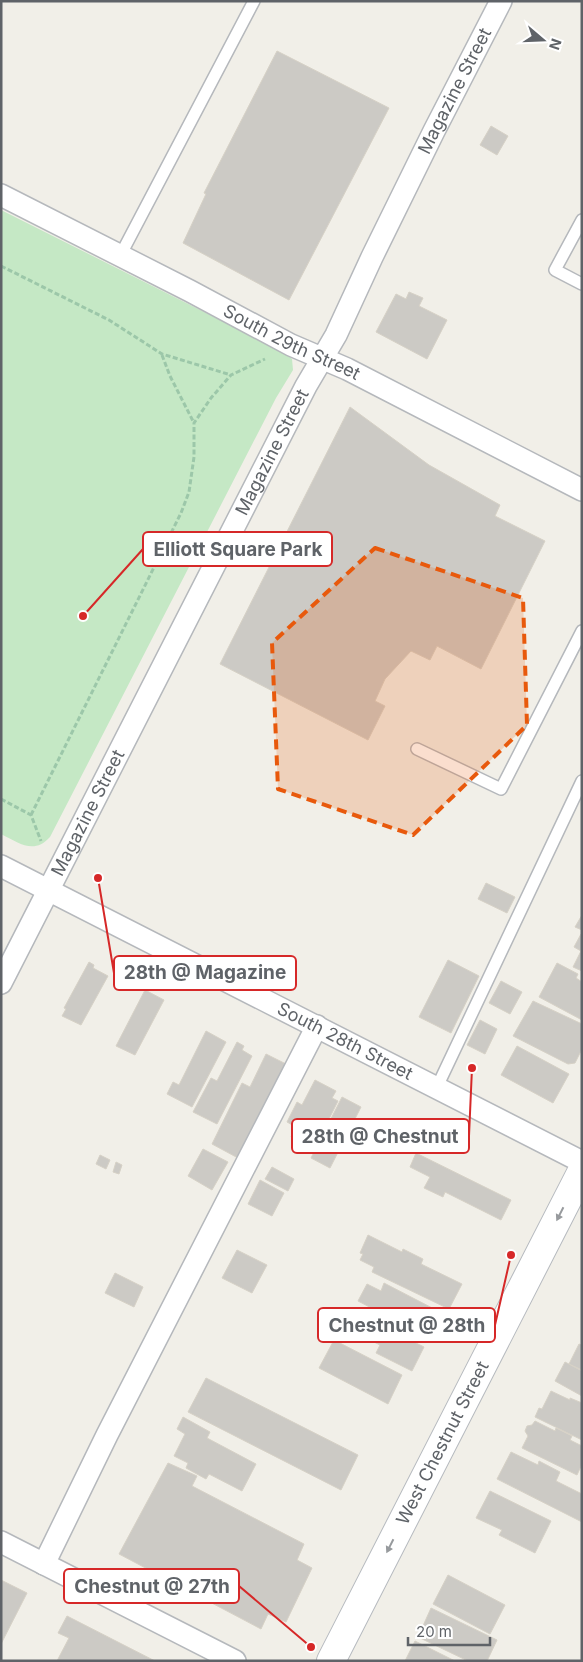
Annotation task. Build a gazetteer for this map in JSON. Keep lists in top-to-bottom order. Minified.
{"streets":{"main road":["West Chestnut Street"],"street":["Magazine Street","South 29th Street","South 28th Street"]},"crossings":[["Magazine Street","South 29th Street"],["Magazine Street","South 28th Street"]],"one_way":["West Chestnut Street"],"places":["Elliott Square Park","28th @ Magazine","28th @ Chestnut","Chestnut @ 28th","Chestnut @ 27th"],"scale_bar":"20 m","north":"right"}
